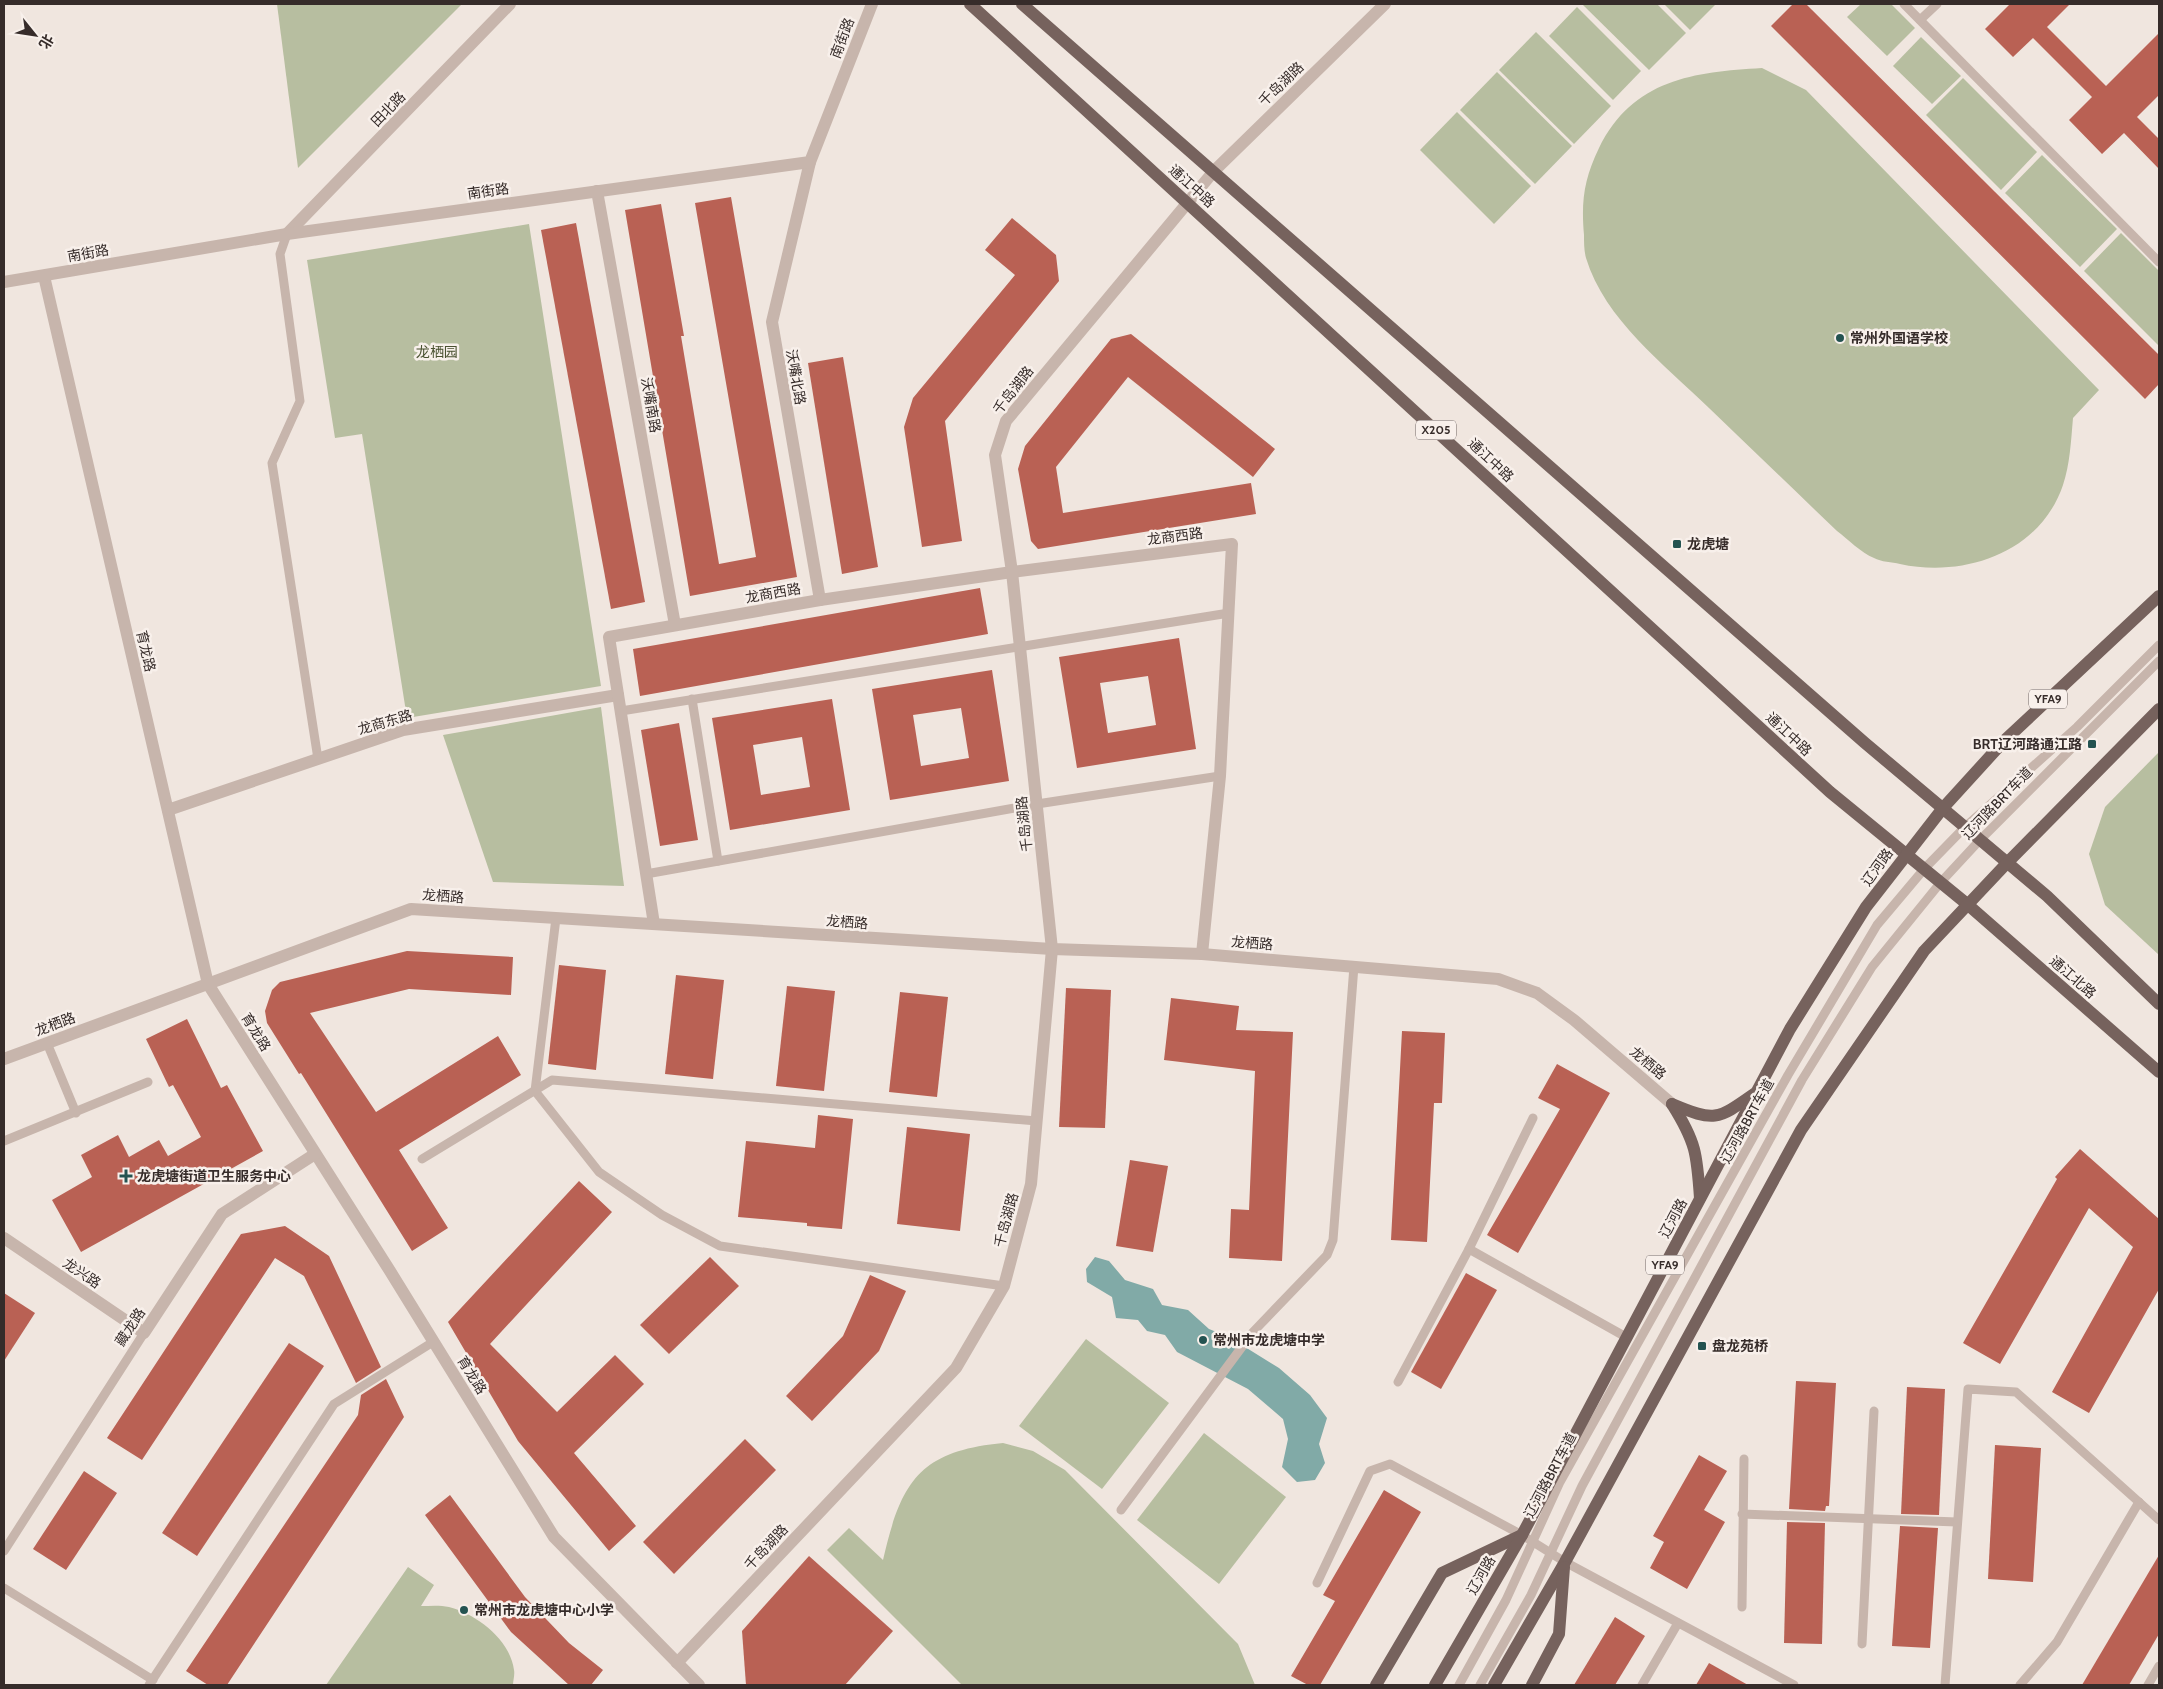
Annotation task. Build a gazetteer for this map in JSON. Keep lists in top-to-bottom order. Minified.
{"streets":{"main road":["通江中路","X205","YFA9","辽河路","通江北路"],"street":["南街路","千岛湖路","田北路","沃嘴北路","沃嘴南路","龙商西路","育龙路","龙商东路","龙栖路","龙兴路","藏龙路"],"lane":["辽河路BRT车道"]},"crossings":[["南街路","田北路"],["南街路","沃嘴北路"],["南街路","沃嘴南路"],["南街路","育龙路"],["千岛湖路","通江中路"],["千岛湖路","龙商西路"],["千岛湖路","育龙路"],["千岛湖路","龙栖路"],["通江中路","YFA9"],["通江中路","辽河路BRT车道"],["通江中路","辽河路"],["通江中路","通江北路"],["沃嘴北路","龙商西路"],["沃嘴南路","龙商西路"],["龙商西路","龙商东路"],["龙商西路","龙栖路"],["育龙路","龙商东路"],["育龙路","龙栖路"],["育龙路","藏龙路"],["YFA9","辽河路"],["辽河路BRT车道","辽河路"],["辽河路BRT车道","通江北路"],["龙兴路","藏龙路"]],"parks":["龙栖园"],"places":{"other":["常州外国语学校","常州市龙虎塘中学","常州市龙虎塘中心小学"],"transit":["龙虎塘","BRT辽河路通江路","盘龙苑桥"],"health":["龙虎塘街道卫生服务中心"]},"north":"bottom right"}
